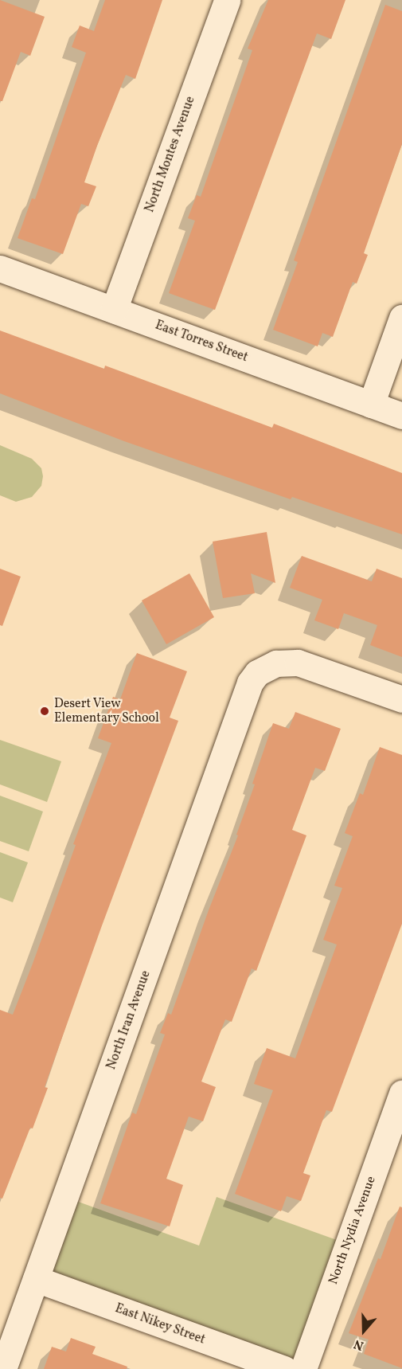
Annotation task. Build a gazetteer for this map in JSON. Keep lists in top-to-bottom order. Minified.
{"streets":{"street":["North Montes Avenue","East Torres Street","North Iran Avenue","North Nydia Avenue","East Nikey Street"]},"crossings":[["North Montes Avenue","East Torres Street"],["North Iran Avenue","East Nikey Street"]],"places":["Desert View Elementary School"],"north":"bottom"}
